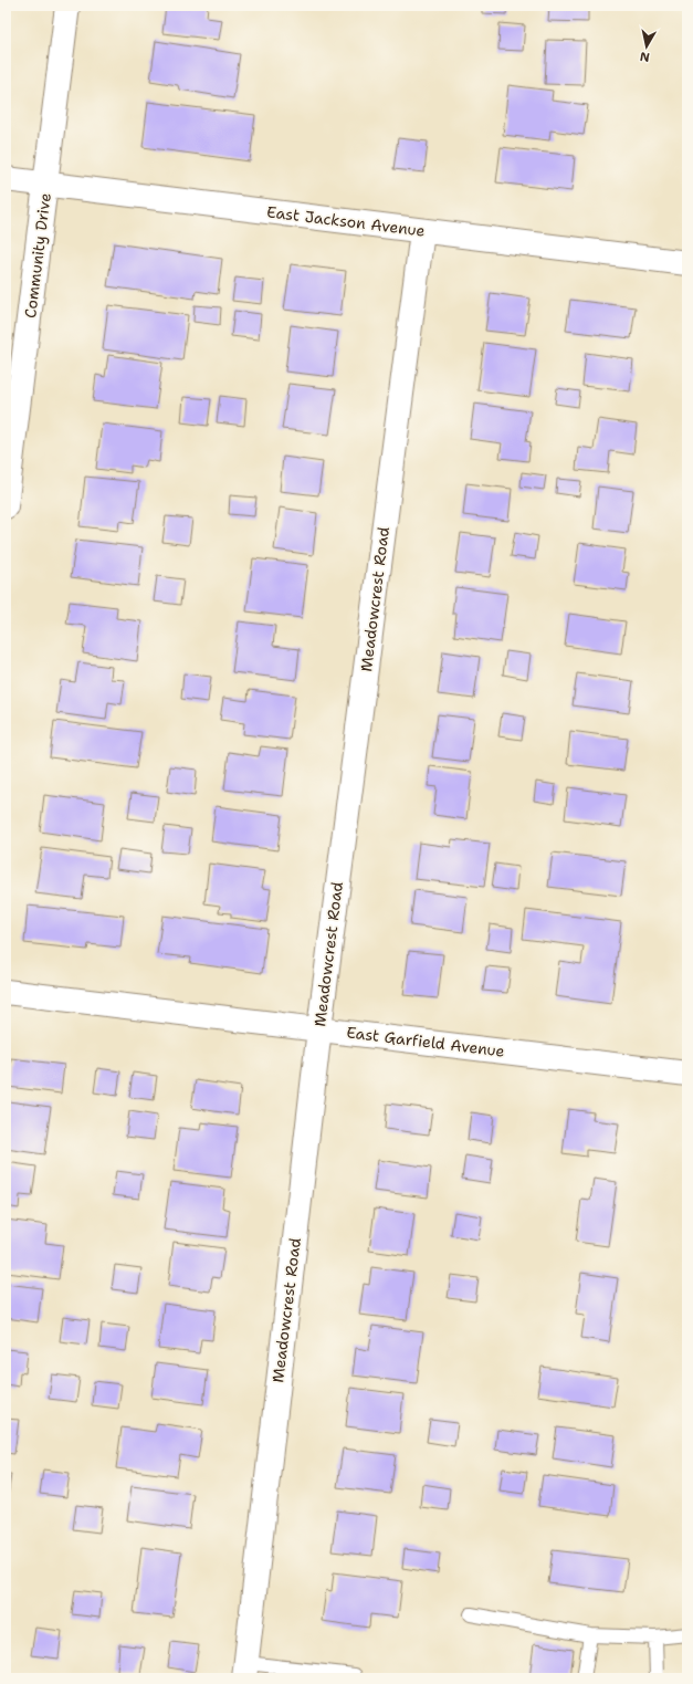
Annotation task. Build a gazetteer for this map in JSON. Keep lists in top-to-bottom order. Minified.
{"streets":{"street":["East Jackson Avenue","Community Drive","Meadowcrest Road","East Garfield Avenue"]},"crossings":[["East Jackson Avenue","Community Drive"],["East Jackson Avenue","Meadowcrest Road"],["Meadowcrest Road","East Garfield Avenue"]],"north":"bottom"}
